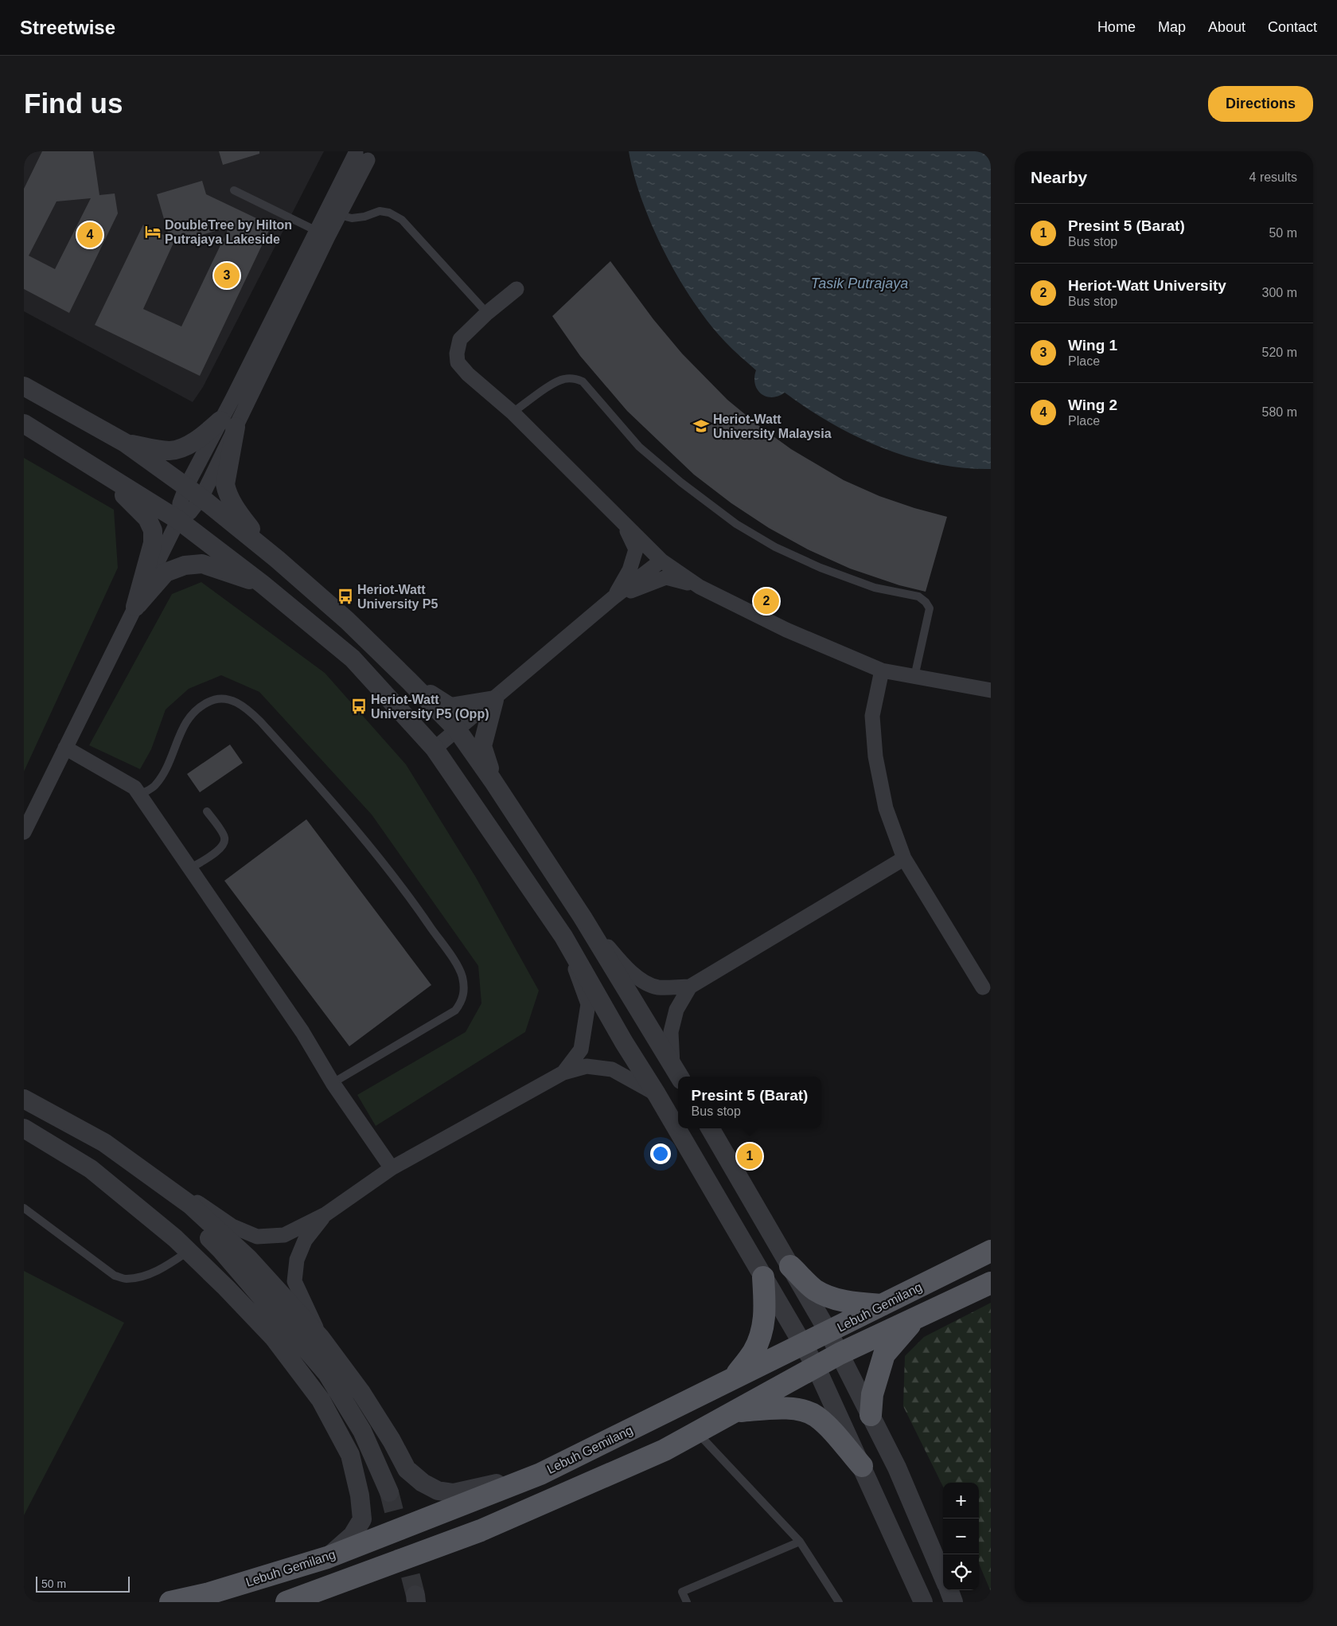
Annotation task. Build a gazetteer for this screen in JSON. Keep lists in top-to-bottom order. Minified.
{"streets":{"main road":["Lebuh Gemilang"]},"water":["Tasik Putrajaya"],"places":{"hotel":["DoubleTree by Hilton Putrajaya Lakeside"],"school or university":["Heriot-Watt University Malaysia"],"bus stop":["Heriot-Watt University P5","Heriot-Watt University P5 (Opp)"]},"scale_bar":"50 m","page":{"header":"Streetwise","nav":["Home","Map","About","Contact"],"buttons":"Directions","title":"Find us","heading":["Nearby","4 results"],"list":[{"mark":"1","name":"Presint 5 (Barat)","note":"Bus stop","value":"50 m"},{"mark":"2","name":"Heriot-Watt University","note":"Bus stop","value":"300 m"},{"mark":"3","name":"Wing 1","note":"Place","value":"520 m"},{"mark":"4","name":"Wing 2","note":"Place","value":"580 m"}],"pins":["4","3","2","1"],"popup":["Presint 5 (Barat)","Bus stop"],"map_buttons":["+","−"],"scale":"50 m"}}
